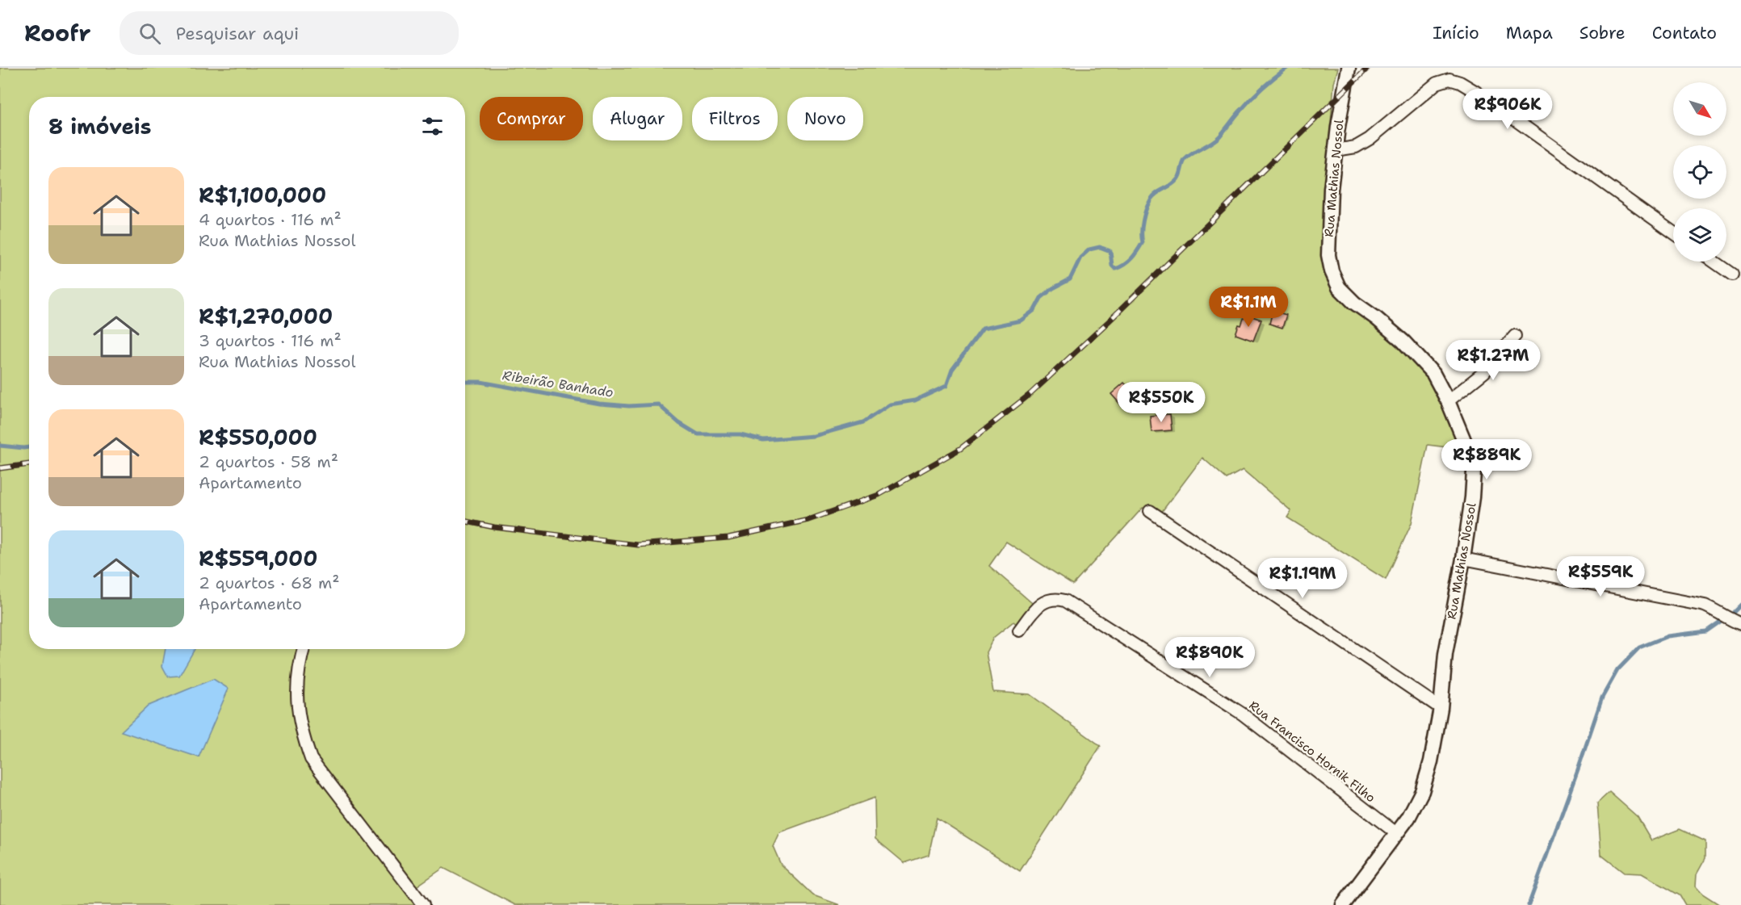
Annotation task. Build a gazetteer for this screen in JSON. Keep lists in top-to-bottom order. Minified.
{"streets":{"street":["Rua Mathias Nossol","Rua Francisco Hornik Filho"]},"crossings":[["Rua Mathias Nossol","Rua Francisco Hornik Filho"]],"water":["Ribeirão Banhado"],"north":"bottom right","page":{"header":"Roofr","search":"Pesquisar aqui","nav":["Início","Mapa","Sobre","Contato"],"price":["R$906K","R$1.1M","R$1.27M","R$550K","R$889K","R$559K","R$1.19M","R$890K"],"chip":["Comprar","Alugar","Filtros","Novo"],"heading":"8 imóveis","list":[{"name":"R$1,100,000","note":"4 quartos · 116 m² · Rua Mathias Nossol"},{"name":"R$1,270,000","note":"3 quartos · 116 m² · Rua Mathias Nossol"},{"name":"R$550,000","note":"2 quartos · 58 m² · Apartamento"},{"name":"R$559,000","note":"2 quartos · 68 m² · Apartamento"}]}}
